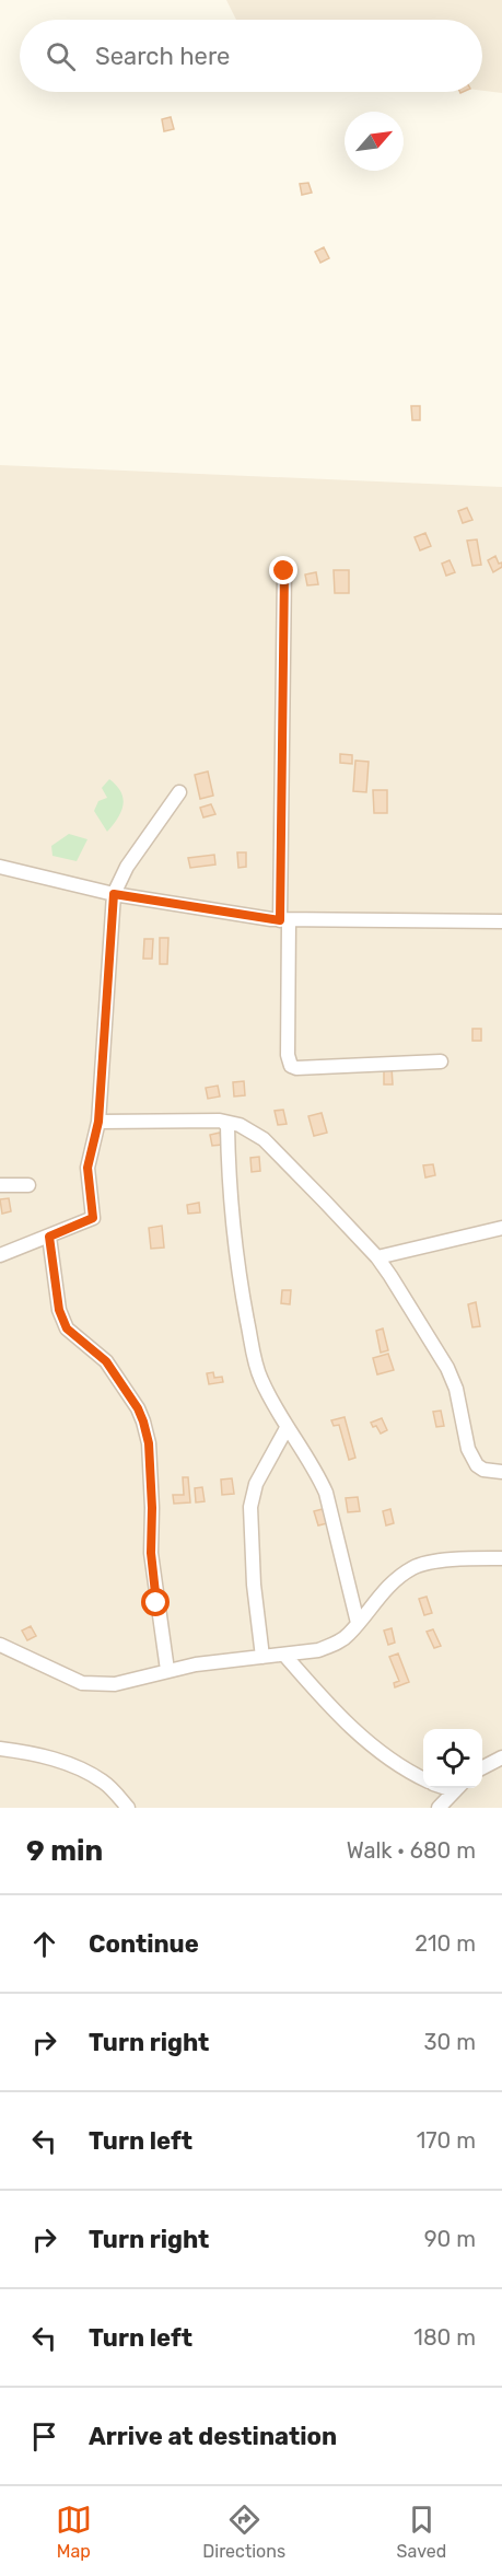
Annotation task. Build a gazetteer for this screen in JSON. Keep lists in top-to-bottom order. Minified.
{"north":"top right","page":{"search":"Search here","heading":["9 min","Walk · 680 m"],"list":[["Continue","210 m"],["Turn right","30 m"],["Turn left","170 m"],["Turn right","90 m"],["Turn left","180 m"],"Arrive at destination"],"nav":["Map","Directions","Saved"]}}
